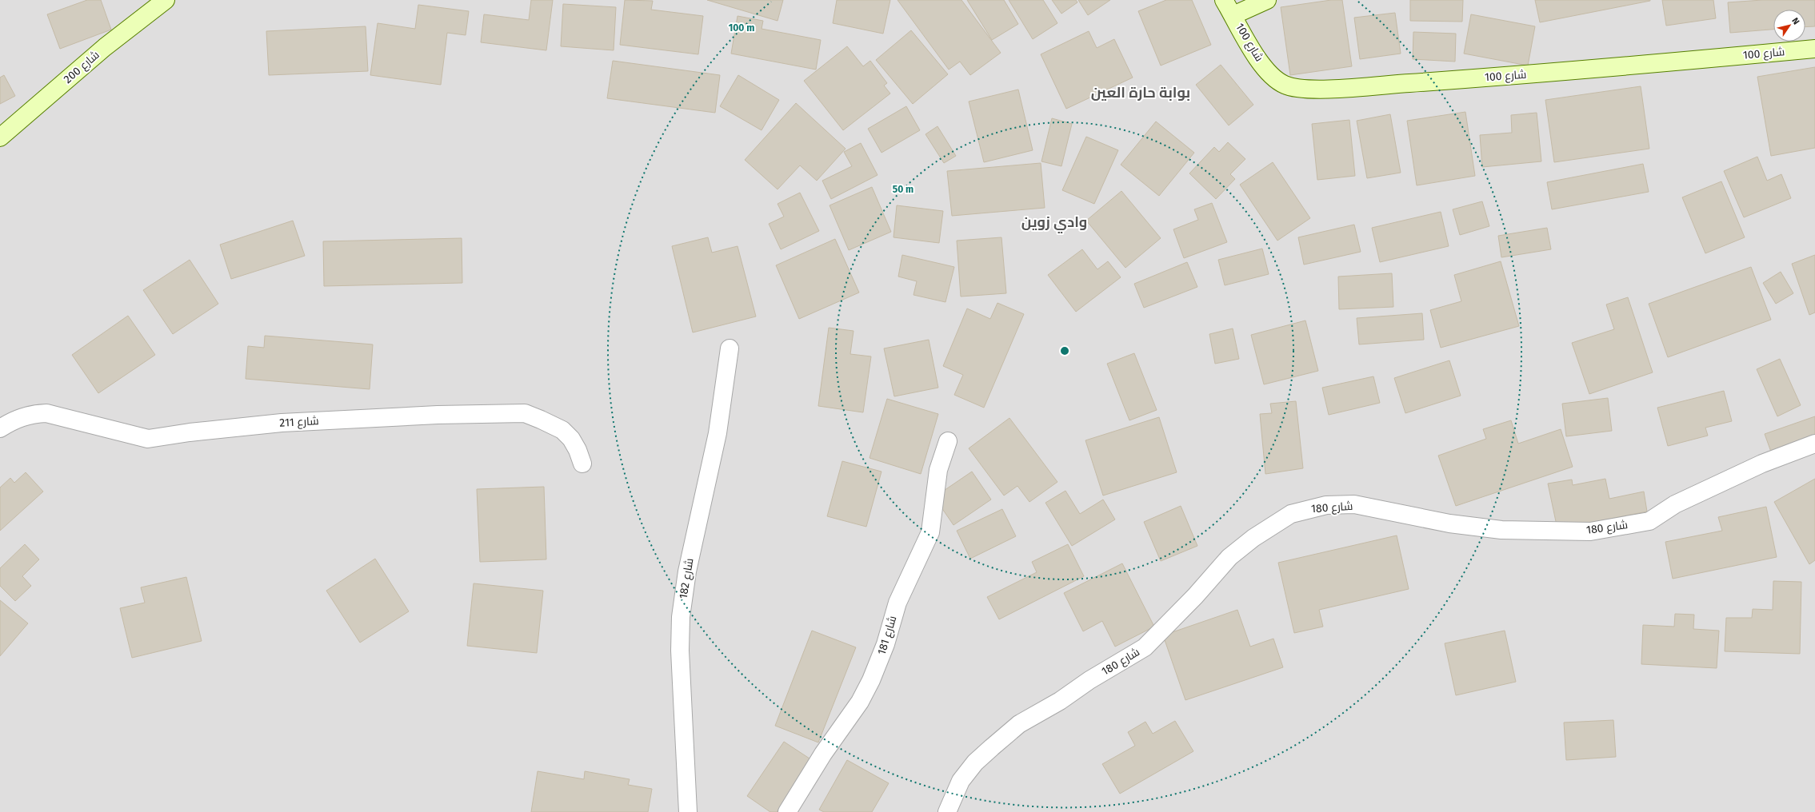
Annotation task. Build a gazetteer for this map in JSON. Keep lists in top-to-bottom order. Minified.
{"streets":{"main road":["شارع 100","شارع 200"],"street":["شارع 211","شارع 180","شارع 182","شارع 181"]},"districts":["بوابة حارة العين","وادي زوين"],"north":"top right","rings":["100 m","50 m"]}
